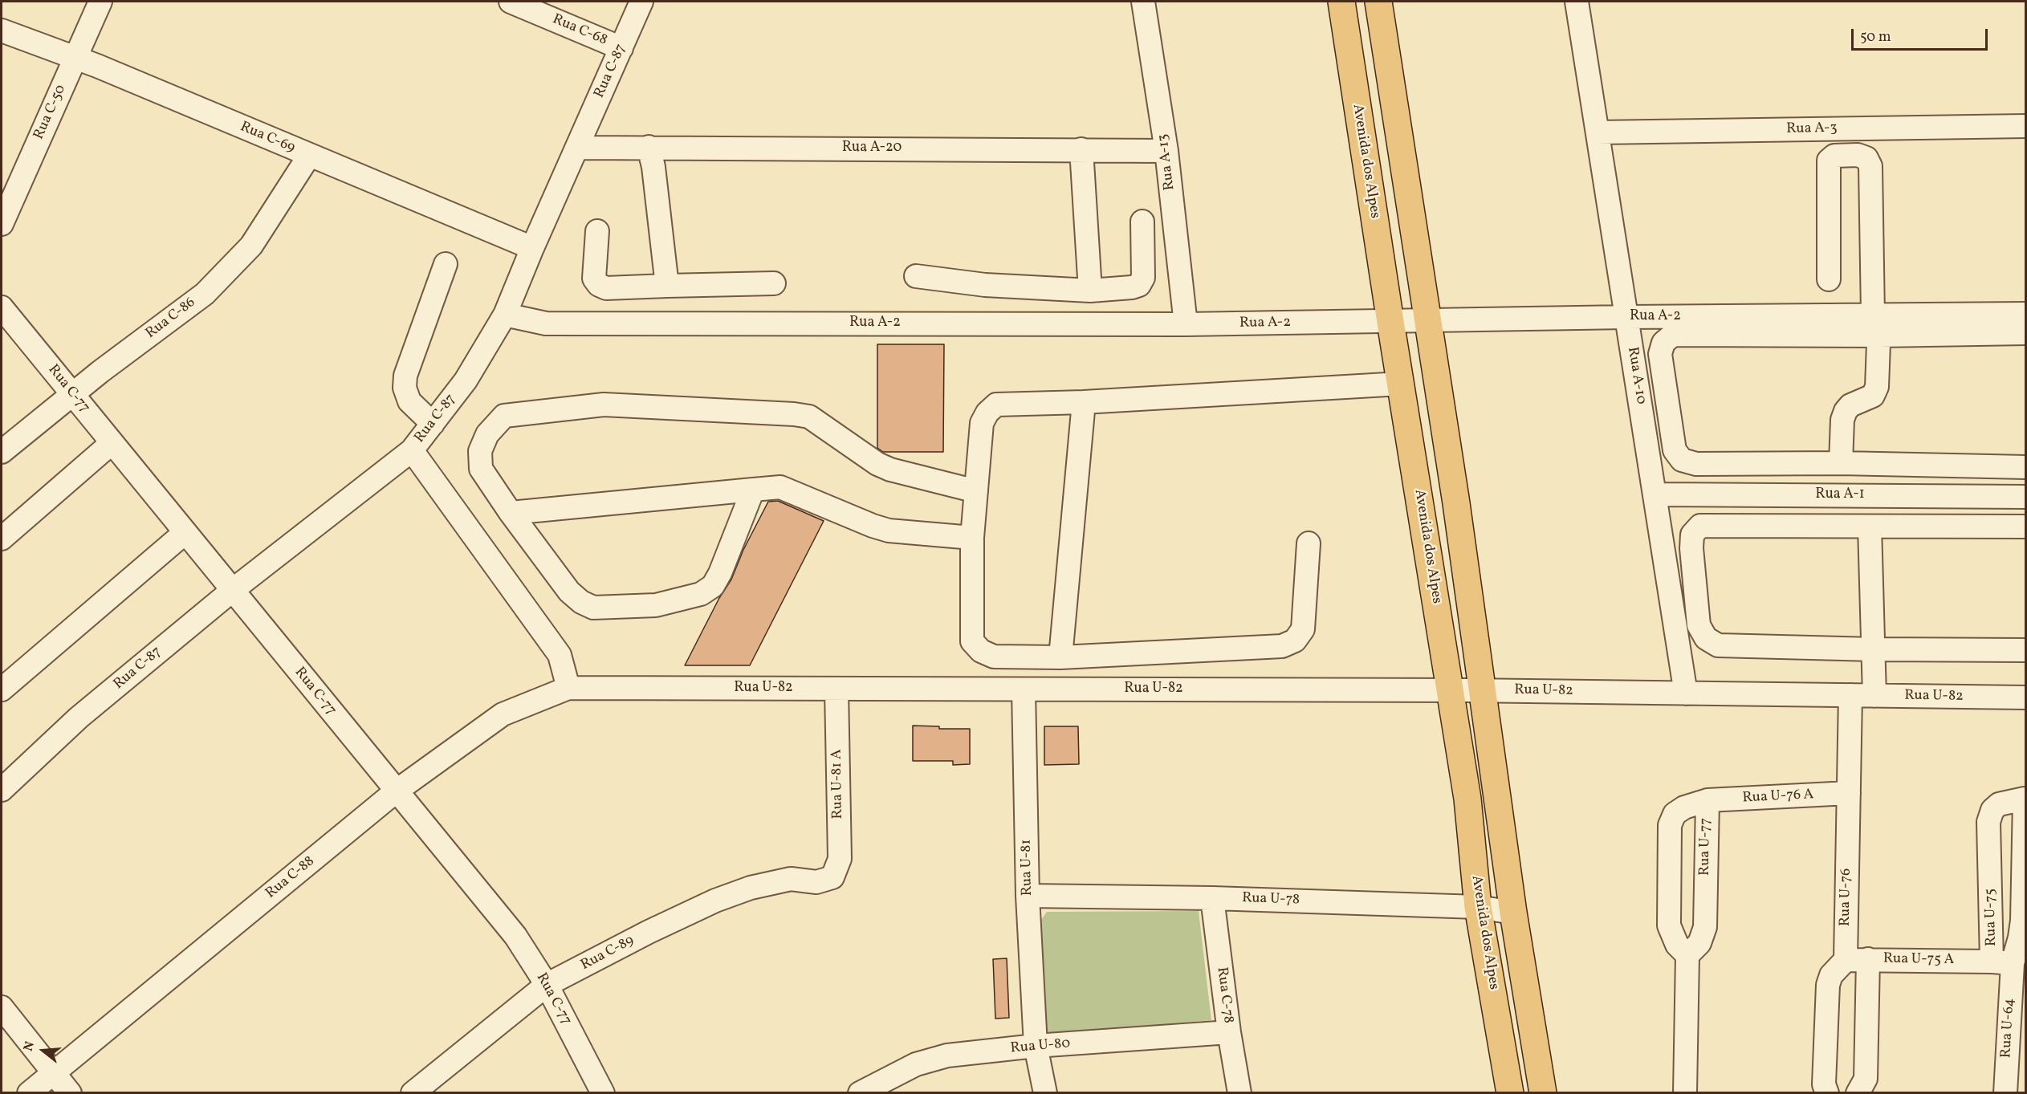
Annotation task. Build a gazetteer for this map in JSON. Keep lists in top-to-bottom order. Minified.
{"streets":{"main road":["Avenida dos Alpes"],"street":["Rua C-68","Rua C-87","Rua C-50","Rua A-3","Rua C-69","Rua A-20","Rua A-13","Rua A-2","Rua C-86","Rua A-10","Rua C-77","Rua A-1","Rua U-82","Rua U-81 A","Rua U-76 A","Rua U-77","Rua U-81","Rua C-88","Rua U-76","Rua U-78","Rua U-75","Rua C-89","Rua U-75 A","Rua C-78","Rua U-64","Rua U-80"]},"crossings":[["Rua C-68","Rua C-87"],["Rua C-87","Rua C-69"],["Rua C-87","Rua A-20"],["Rua C-87","Rua A-2"],["Rua C-87","Rua C-77"],["Rua C-50","Rua C-69"],["Rua A-3","Rua A-10"],["Rua C-69","Rua C-86"],["Rua A-20","Rua A-13"],["Avenida dos Alpes","Rua A-2"],["Avenida dos Alpes","Rua U-82"],["Avenida dos Alpes","Rua U-78"],["Rua A-13","Rua A-2"],["Rua A-2","Rua A-10"],["Rua C-86","Rua C-77"],["Rua A-10","Rua A-1"],["Rua A-10","Rua U-82"],["Rua C-77","Rua C-88"],["Rua C-77","Rua C-89"],["Rua U-82","Rua U-81 A"],["Rua U-82","Rua U-81"],["Rua U-82","Rua C-88"],["Rua U-82","Rua U-76"],["Rua U-81 A","Rua C-89"],["Rua U-76 A","Rua U-77"],["Rua U-76 A","Rua U-76"],["Rua U-81","Rua U-78"],["Rua U-81","Rua U-80"],["Rua U-76","Rua U-75 A"],["Rua U-78","Rua C-78"],["Rua U-75","Rua U-75 A"],["Rua U-75","Rua U-64"],["Rua U-75 A","Rua U-64"],["Rua C-78","Rua U-80"]],"scale_bar":"50 m","north":"left"}
